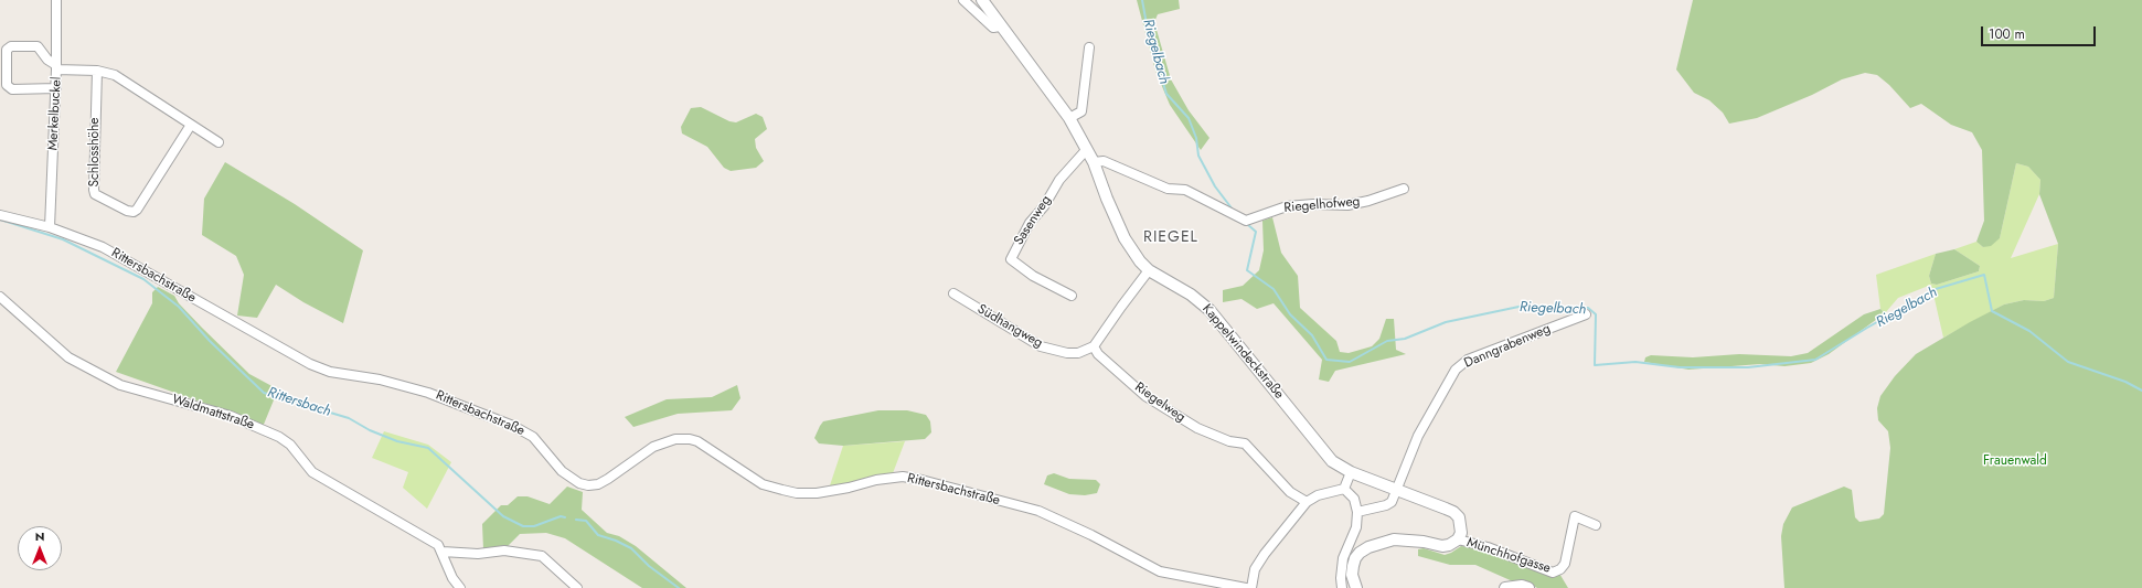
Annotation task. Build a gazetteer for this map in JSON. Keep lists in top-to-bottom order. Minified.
{"streets":{"street":["Merkelbuckel","Schlosshöhe","Riegelhofweg","Sasenweg","Rittersbachstraße","Südhangweg","Danngrabenweg","Kappelwindeckstraße","Riegelweg","Waldmattstraße","Münchhofgasse"]},"crossings":[["Merkelbuckel","Rittersbachstraße"],["Riegelhofweg","Kappelwindeckstraße"],["Sasenweg","Kappelwindeckstraße"],["Südhangweg","Riegelweg"],["Danngrabenweg","Kappelwindeckstraße"],["Kappelwindeckstraße","Münchhofgasse"]],"districts":["RIEGEL"],"water":["Riegelbach","Rittersbach"],"parks":["Frauenwald"],"scale_bar":"100 m","north":"top"}
